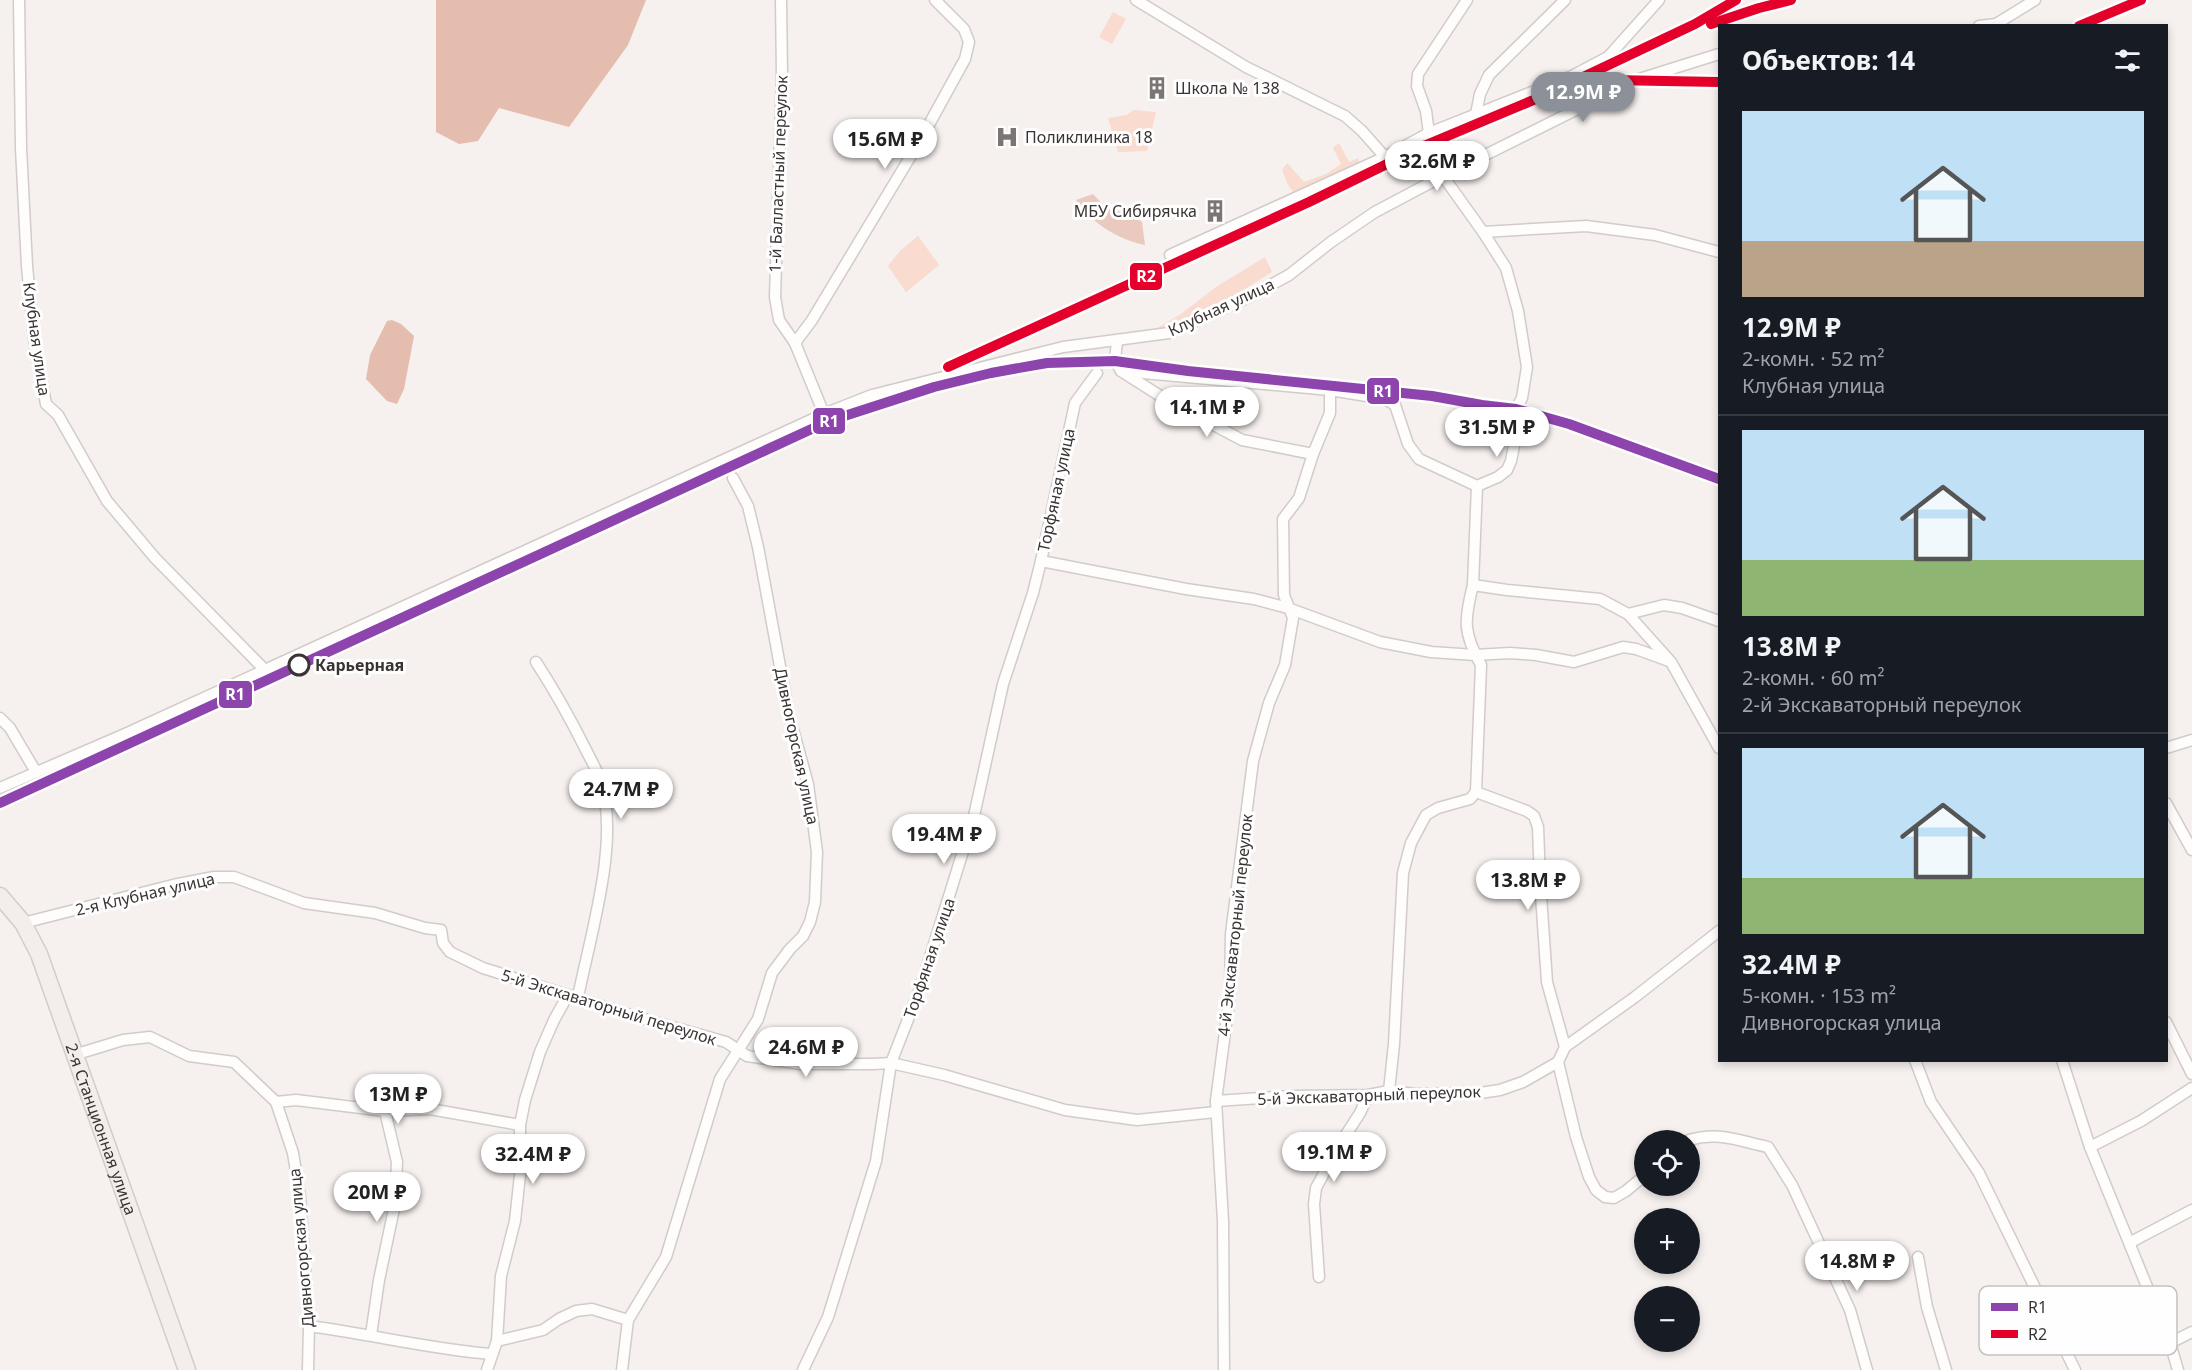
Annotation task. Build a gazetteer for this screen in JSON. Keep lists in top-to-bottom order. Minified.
{"streets":{"main road":["2-я Станционная улица"],"street":["1-й Балластный переулок","Клубная улица","Торфяная улица","Дивногорская улица","2-я Клубная улица","4-й Экскаваторный переулок","5-й Экскаваторный переулок"]},"crossings":[["1-й Балластный переулок","Клубная улица"],["Торфяная улица","5-й Экскаваторный переулок"],["Дивногорская улица","5-й Экскаваторный переулок"],["Дивногорская улица","2-я Станционная улица"],["2-я Клубная улица","5-й Экскаваторный переулок"],["2-я Клубная улица","2-я Станционная улица"],["4-й Экскаваторный переулок","5-й Экскаваторный переулок"]],"places":{"building":["Школа № 138","МБУ Сибирячка"],"hospital":["Поликлиника 18"],"other":["Карьерная"]},"lines":["transit line R2","transit line R1"],"legend":["R1","R2"],"page":{"heading":"Объектов: 14","price":["12.9M ₽","15.6M ₽","32.6M ₽","14.1M ₽","31.5M ₽","24.7M ₽","19.4M ₽","13.8M ₽","24.6M ₽","13M ₽","19.1M ₽","32.4M ₽","20M ₽","14.8M ₽"],"list":[{"name":"12.9M ₽","note":"2-комн. · 52 m² · Клубная улица"},{"name":"13.8M ₽","note":"2-комн. · 60 m² · 2-й Экскаваторный переулок"},{"name":"32.4M ₽","note":"5-комн. · 153 m² · Дивногорская улица"}],"map_buttons":["+","−"]}}
